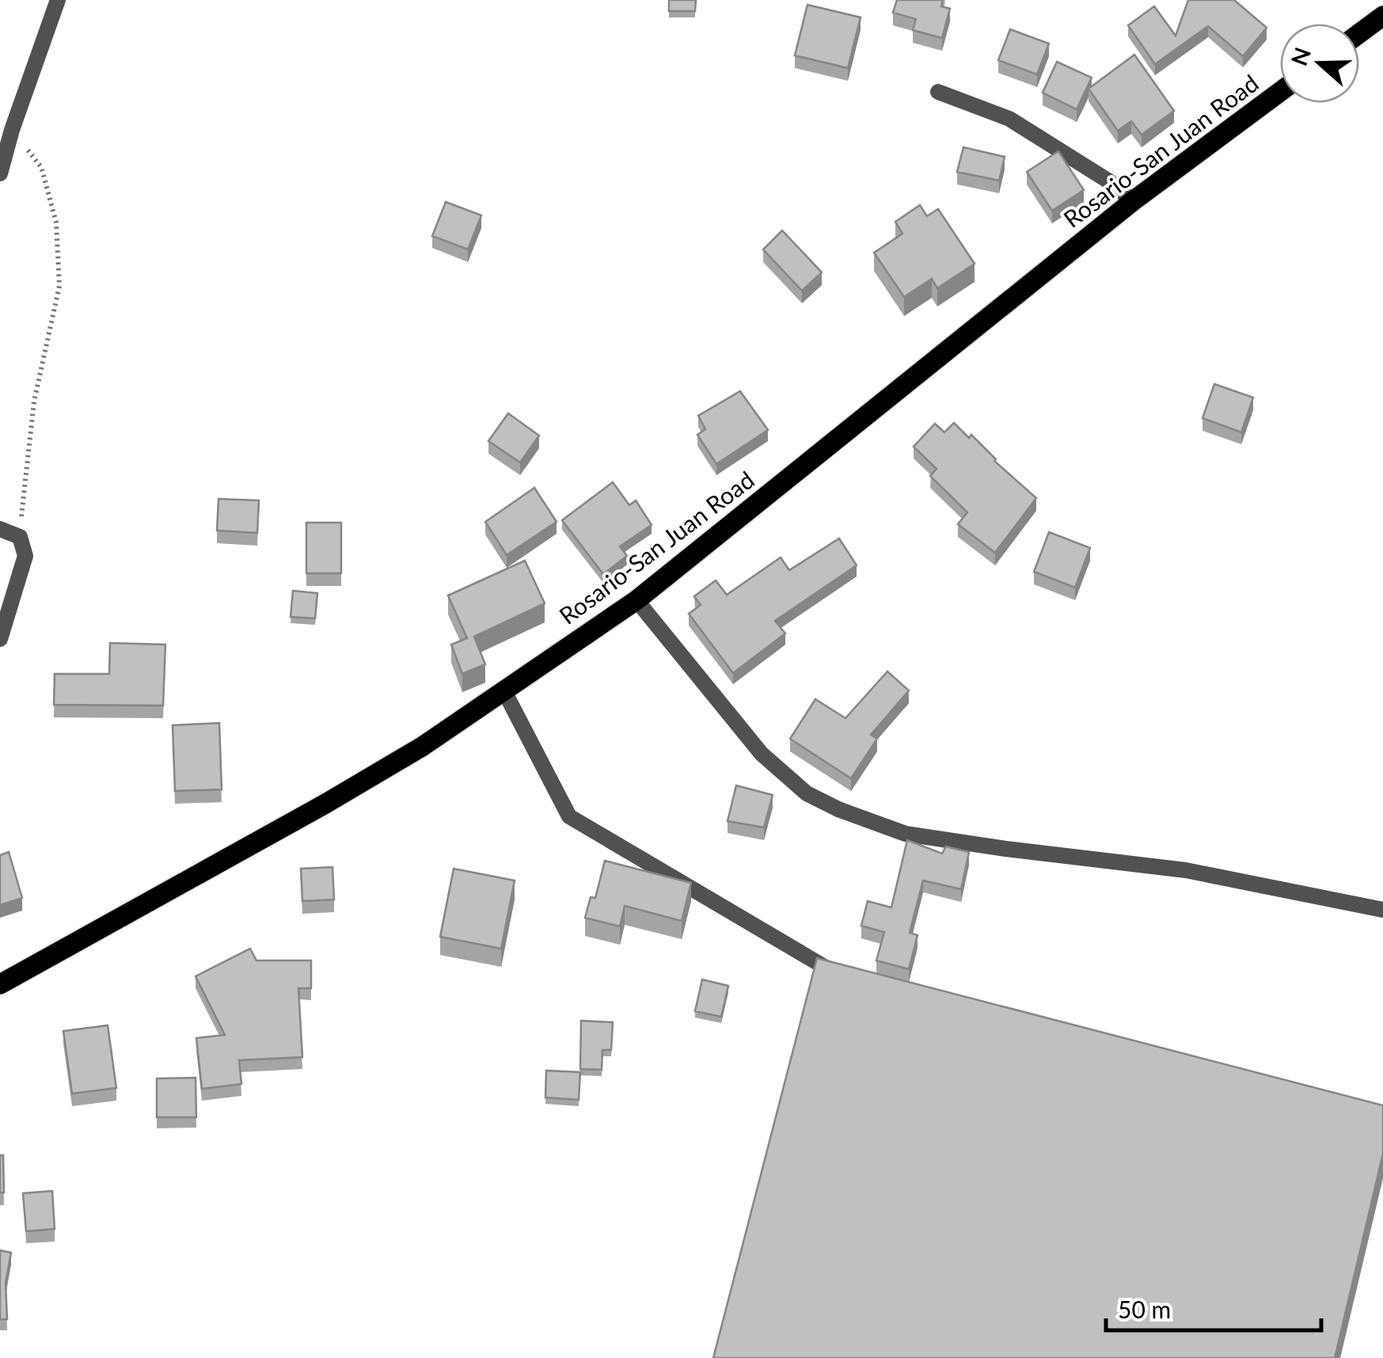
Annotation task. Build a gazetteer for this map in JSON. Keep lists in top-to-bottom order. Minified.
{"streets":{"main road":["Rosario-San Juan Road"]},"scale_bar":"50 m","north":"left"}
